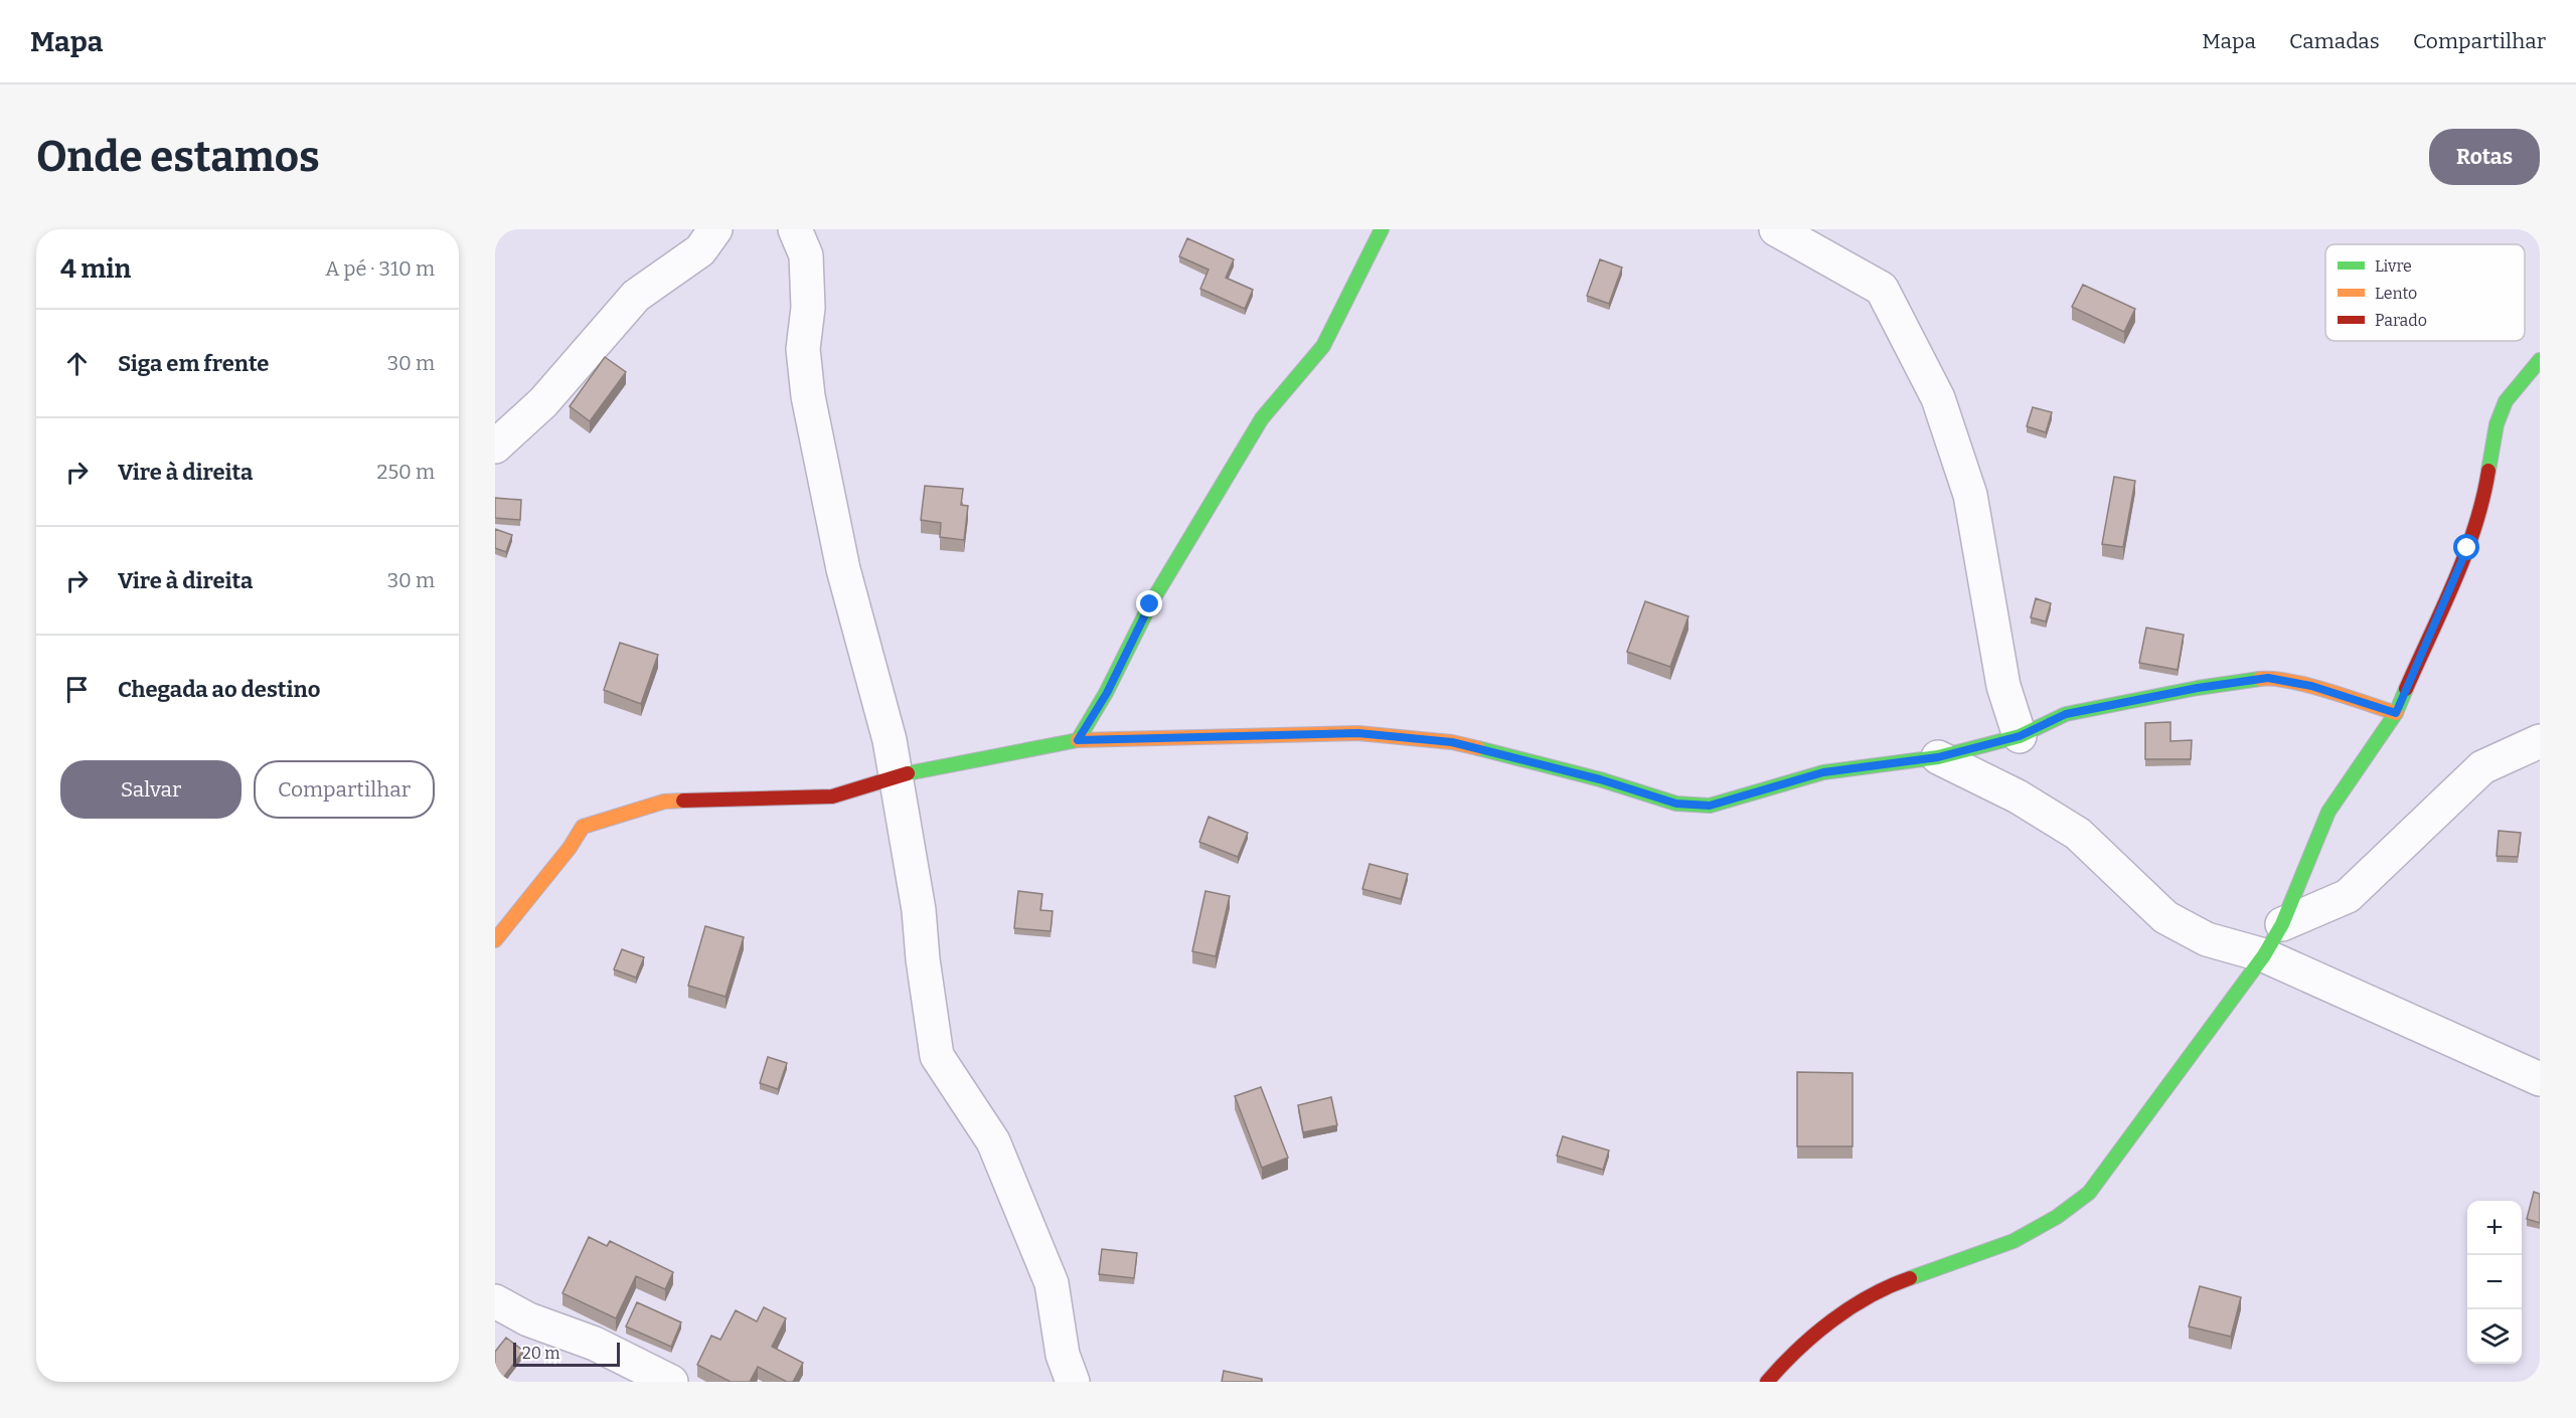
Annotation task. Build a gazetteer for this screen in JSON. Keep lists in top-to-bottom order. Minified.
{"legend":["Livre","Lento","Parado"],"scale_bar":"20 m","page":{"header":"Mapa","nav":["Mapa","Camadas","Compartilhar"],"buttons":["Rotas",["Salvar","Compartilhar"]],"title":"Onde estamos","heading":["4 min","A pé · 310 m"],"list":[["Siga em frente","30 m"],["Vire à direita","250 m"],["Vire à direita","30 m"],"Chegada ao destino"],"map_buttons":["+","−"],"scale":"20 m"}}
